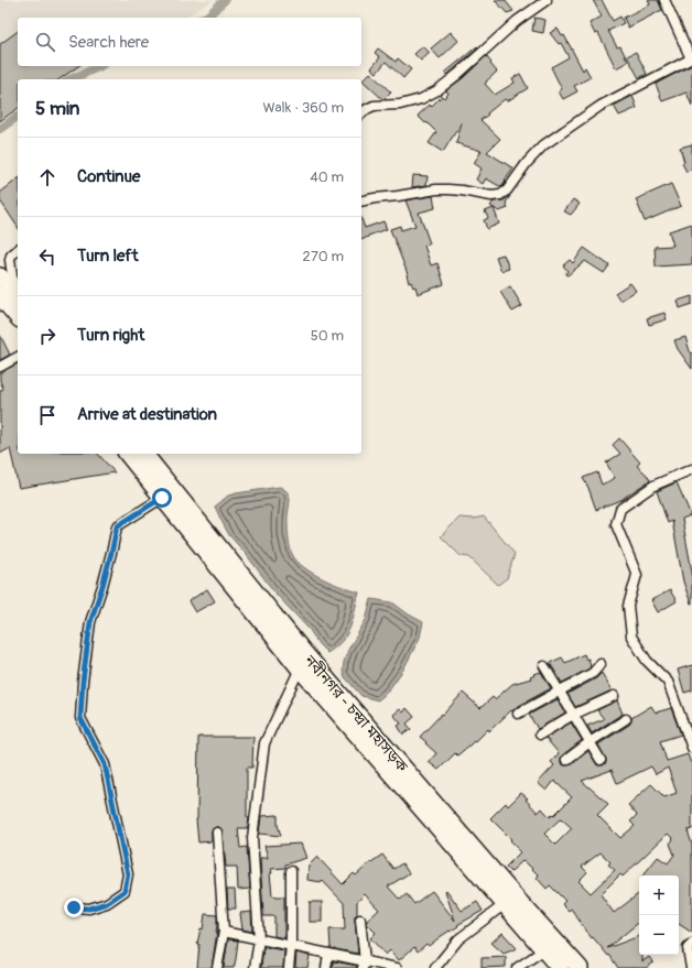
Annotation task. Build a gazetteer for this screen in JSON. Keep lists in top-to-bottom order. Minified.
{"streets":{"highway":["নবীনগর - চন্দ্রা মহাসড়ক"]},"page":{"search":"Search here","heading":["5 min","Walk · 360 m"],"list":[["Continue","40 m"],["Turn left","270 m"],["Turn right","50 m"],"Arrive at destination"],"map_buttons":["+","−"]}}
